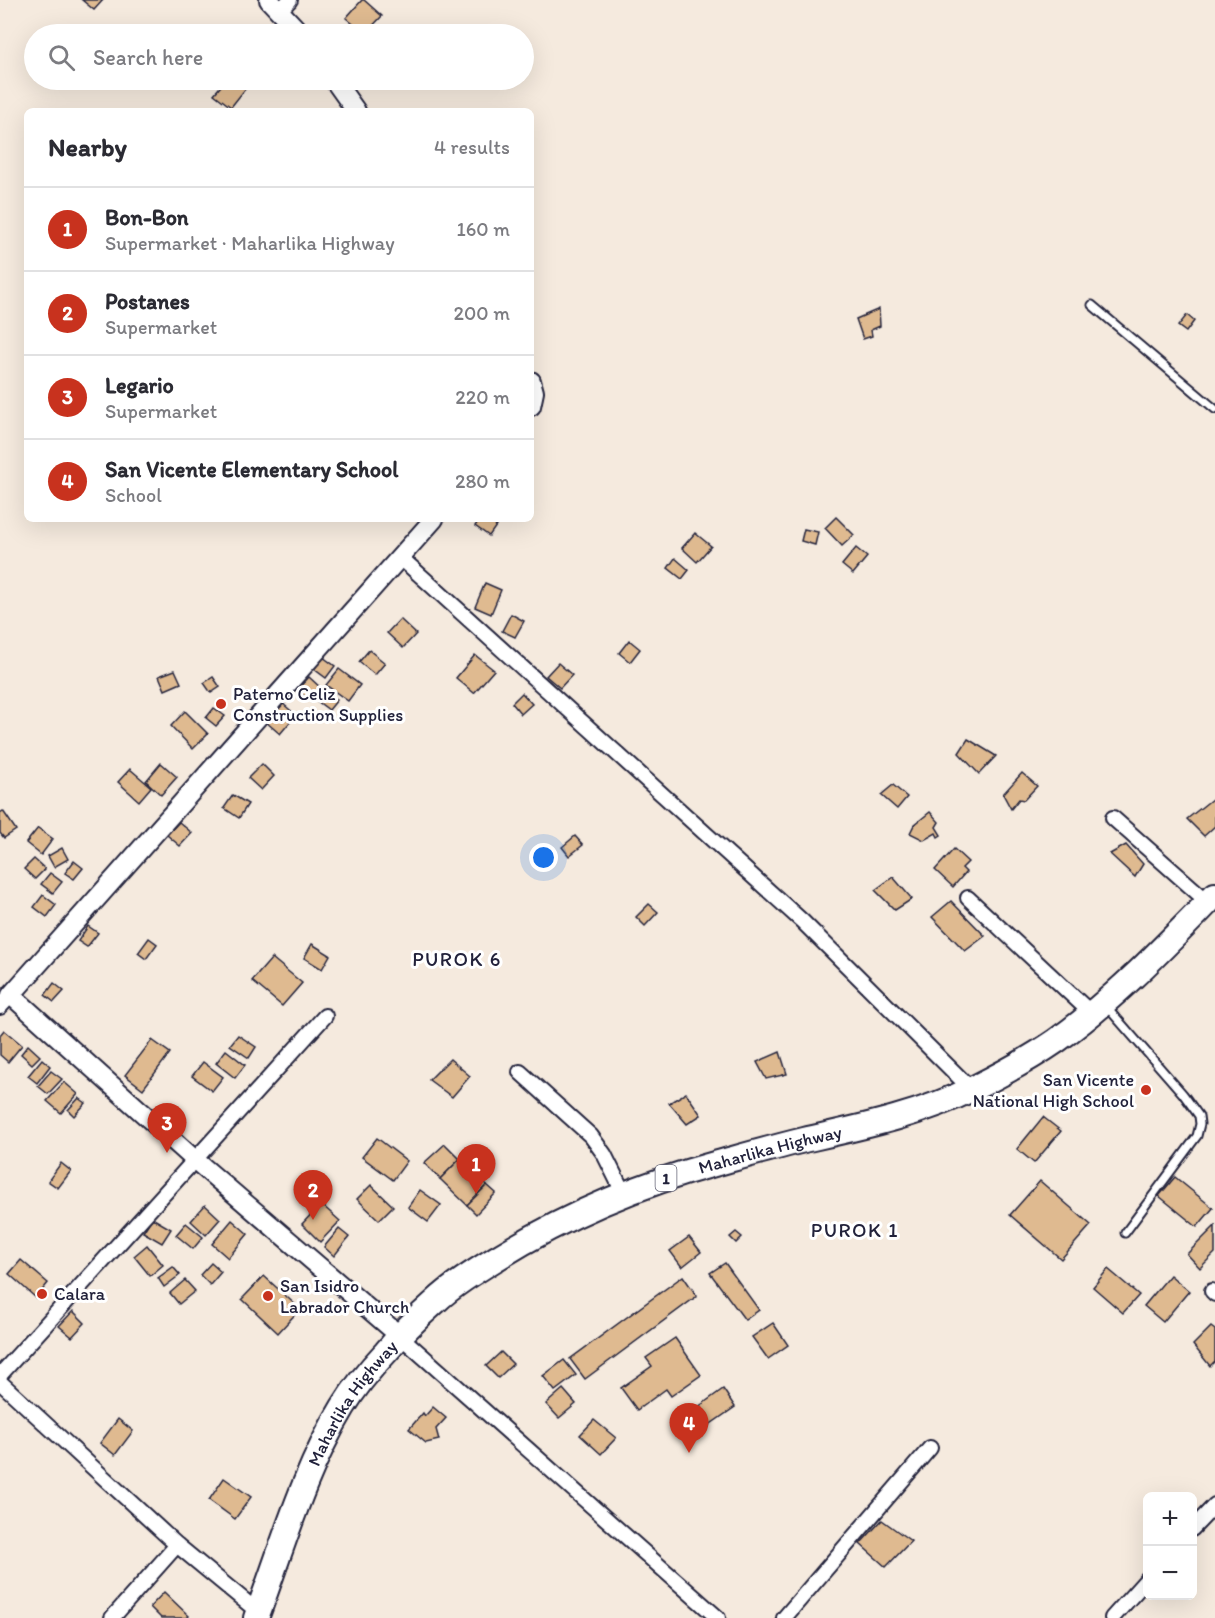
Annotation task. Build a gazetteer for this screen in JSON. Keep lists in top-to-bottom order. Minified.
{"streets":{"highway":["Maharlika Highway","1"]},"districts":["PUROK 6","PUROK 1"],"places":["Paterno Celiz Construction Supplies","San Vicente National High School","Calara","San Isidro Labrador Church"],"page":{"search":"Search here","heading":["Nearby","4 results"],"list":[{"mark":"1","name":"Bon-Bon","note":"Supermarket · Maharlika Highway","value":"160 m"},{"mark":"2","name":"Postanes","note":"Supermarket","value":"200 m"},{"mark":"3","name":"Legario","note":"Supermarket","value":"220 m"},{"mark":"4","name":"San Vicente Elementary School","note":"School","value":"280 m"}],"pins":["3","1","2","4"],"map_buttons":["+","−"]}}
